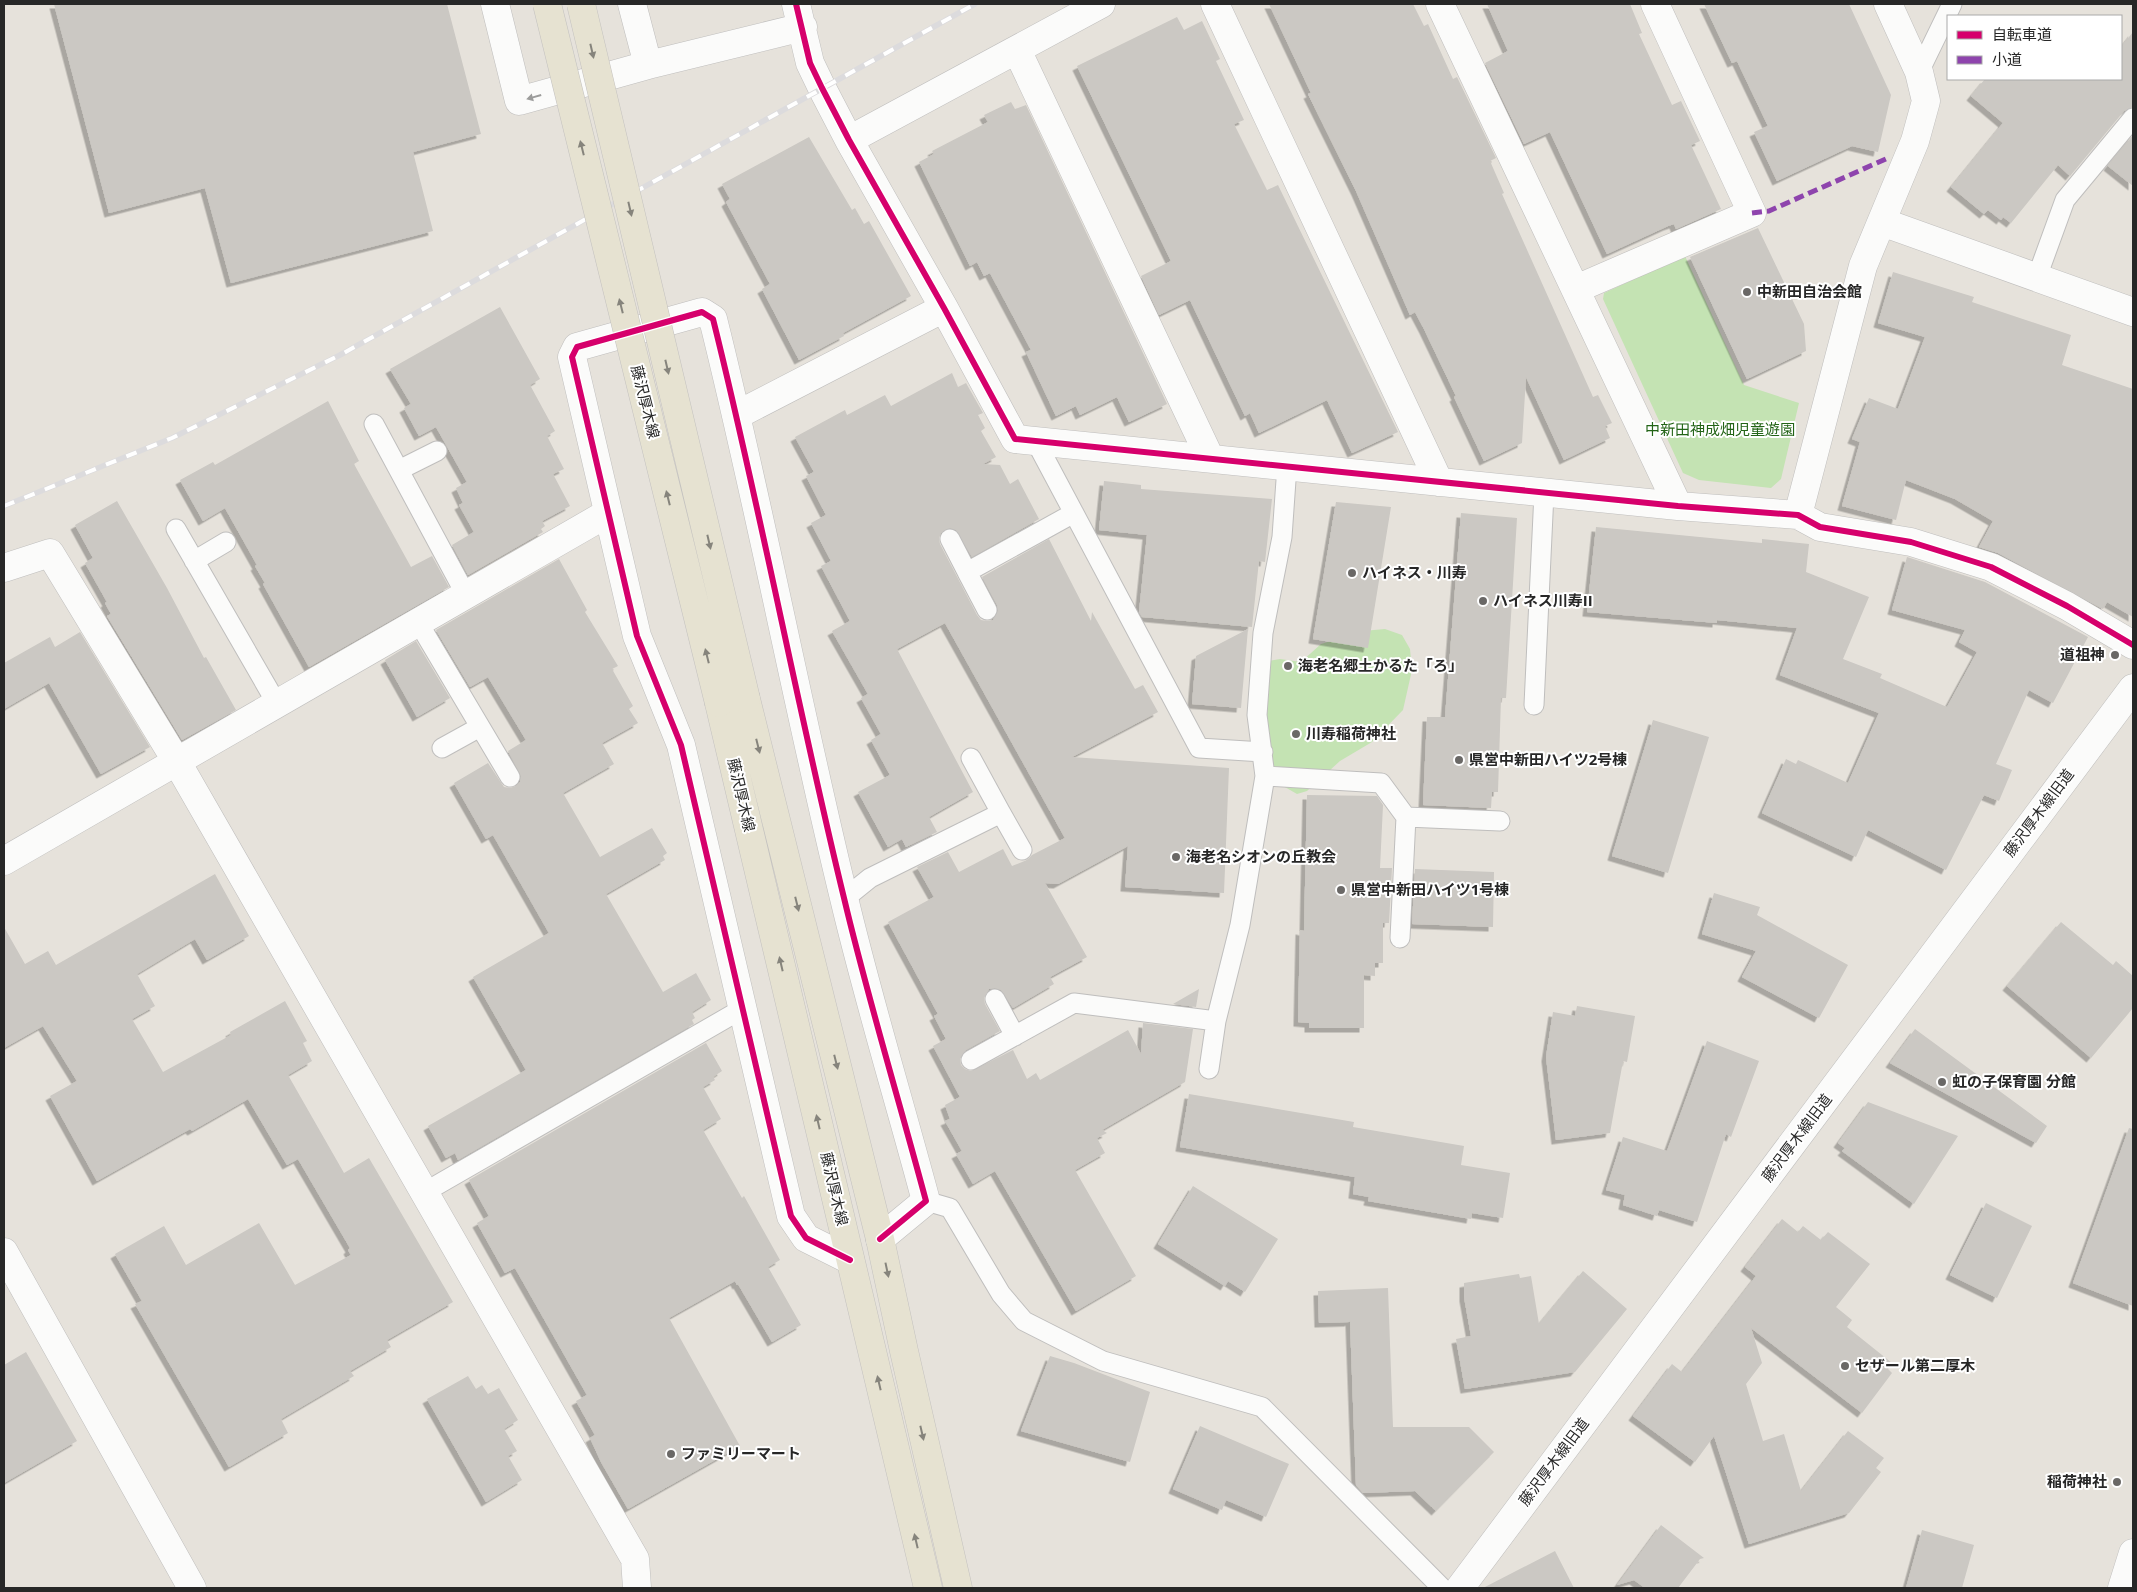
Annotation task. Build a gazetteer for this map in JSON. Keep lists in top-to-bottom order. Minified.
{"streets":{"main road":["藤沢厚木線"],"street":["藤沢厚木線旧道"]},"parks":["中新田神成畑児童遊園"],"places":["中新田自治会館","ハイネス・川寿","ハイネス川寿II","道祖神","海老名郷土かるた「ろ」","川寿稲荷神社","県営中新田ハイツ2号棟","海老名シオンの丘教会","県営中新田ハイツ1号棟","虹の子保育園 分館","セザール第二厚木","ファミリーマート","稲荷神社"],"legend":["自転車道","小道"]}
